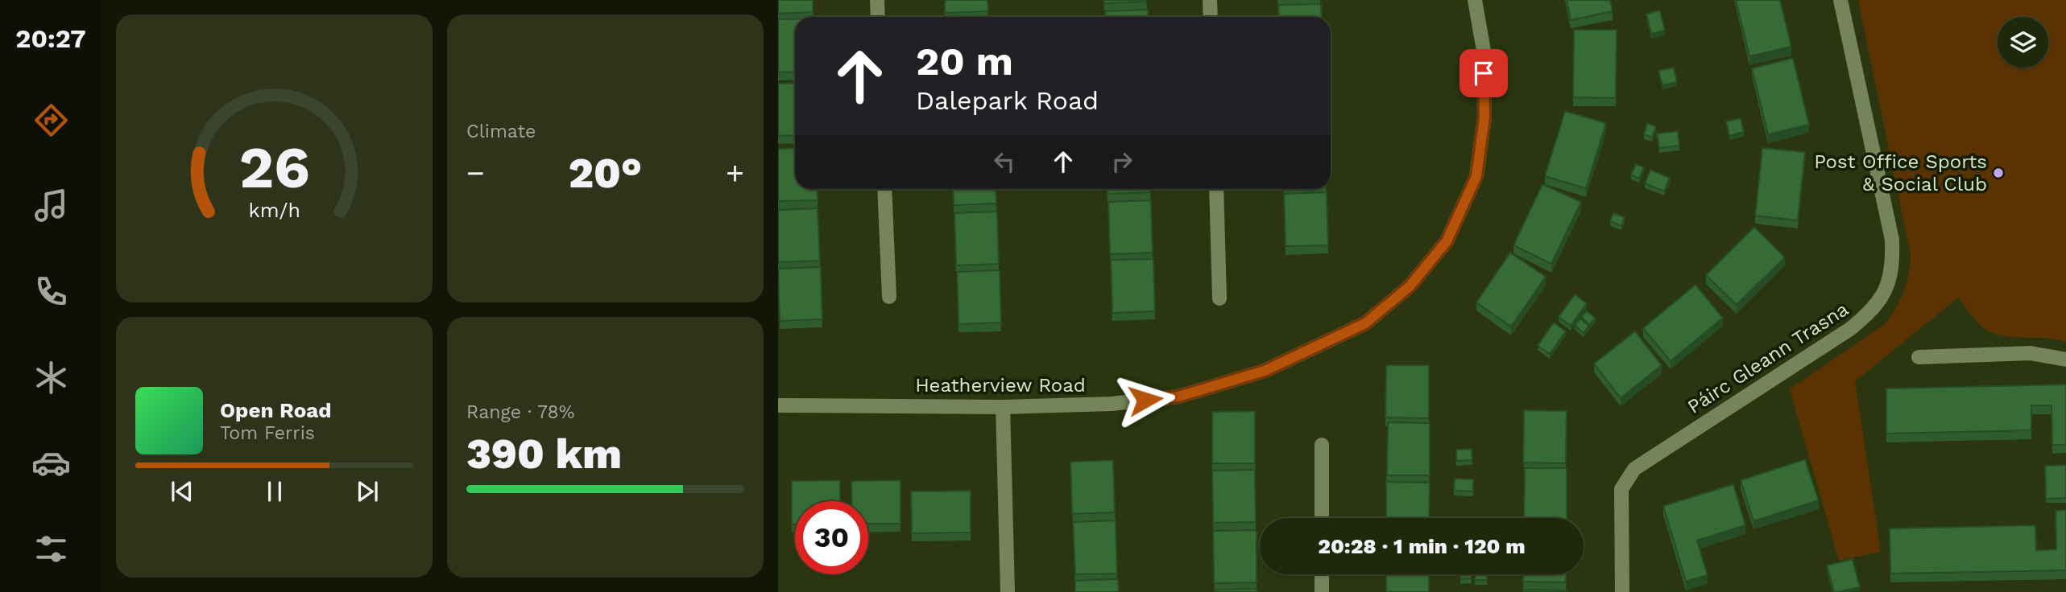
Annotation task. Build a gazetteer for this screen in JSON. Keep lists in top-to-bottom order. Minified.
{"streets":{"street":["Páirc Gleann Trasna","Heatherview Road"]},"places":["Post Office Sports & Social Club"],"page":{"tabs":"20:27","tile":["Climate",["Range · 78%","390 km"]],"turn":["20 m","Dalepark Road"],"heat":["−","20°","+"],"song":["Open Road","Tom Ferris"],"limit":"30","trip":"20:28 · 1 min · 120 m","gauge":["26","km/h"]}}
